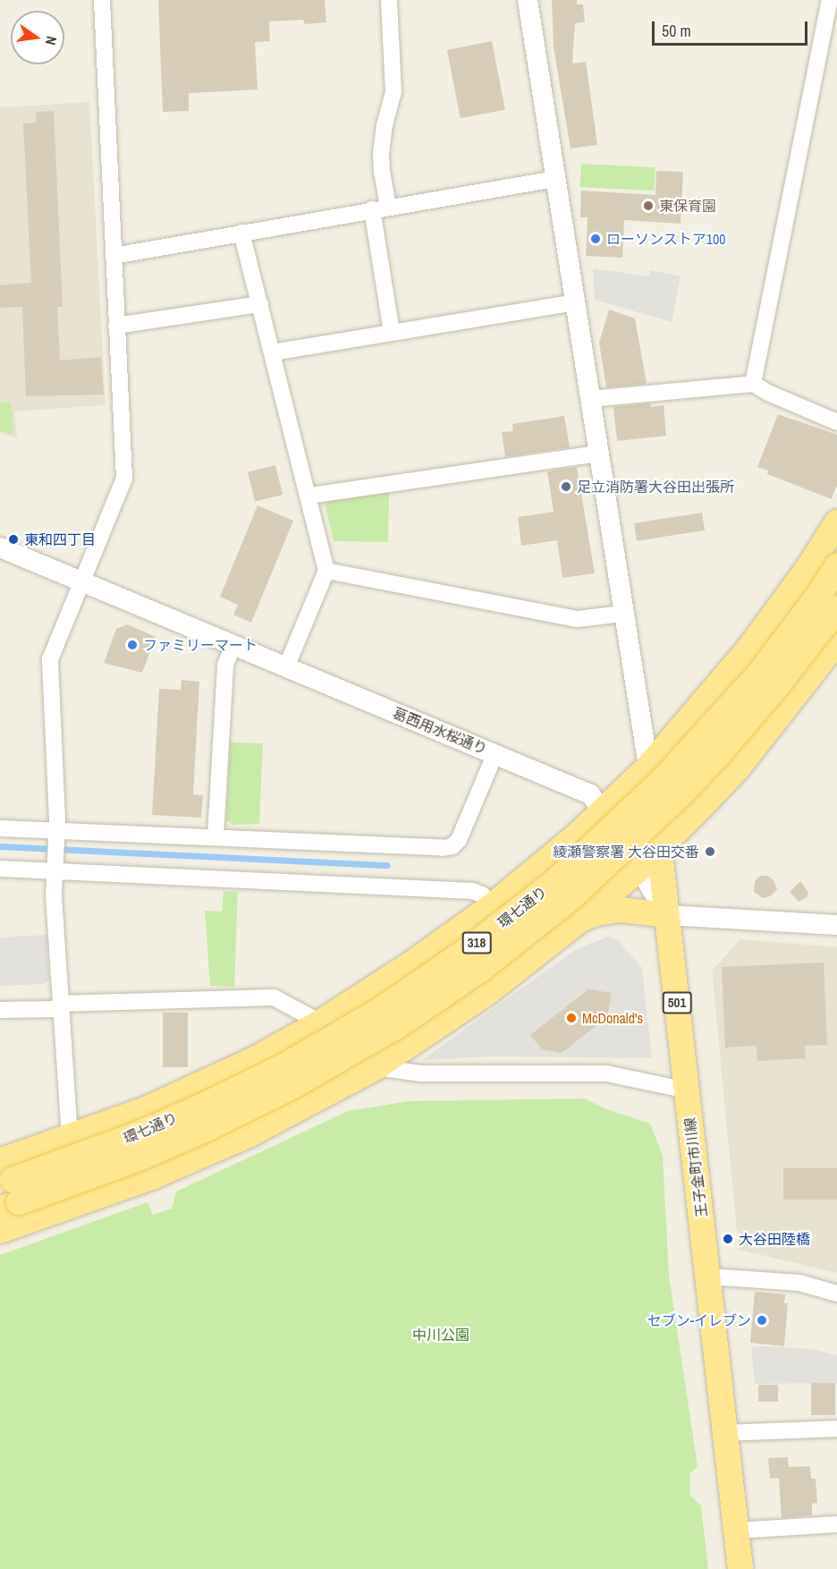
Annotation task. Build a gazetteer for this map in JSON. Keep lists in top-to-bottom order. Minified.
{"streets":{"main road":["環七通り","318","501","王子金町市川線"],"street":["葛西用水桜通り"]},"crossings":[["葛西用水桜通り","318"],["葛西用水桜通り","王子金町市川線"],["環七通り","318"],["318","王子金町市川線"]],"parks":["中川公園"],"places":["東保育園","ローソンストア100","足立消防署大谷田出張所","東和四丁目","ファミリーマート","綾瀬警察署 大谷田交番","McDonald's","大谷田陸橋","セブン-イレブン"],"scale_bar":"50 m","north":"right"}
